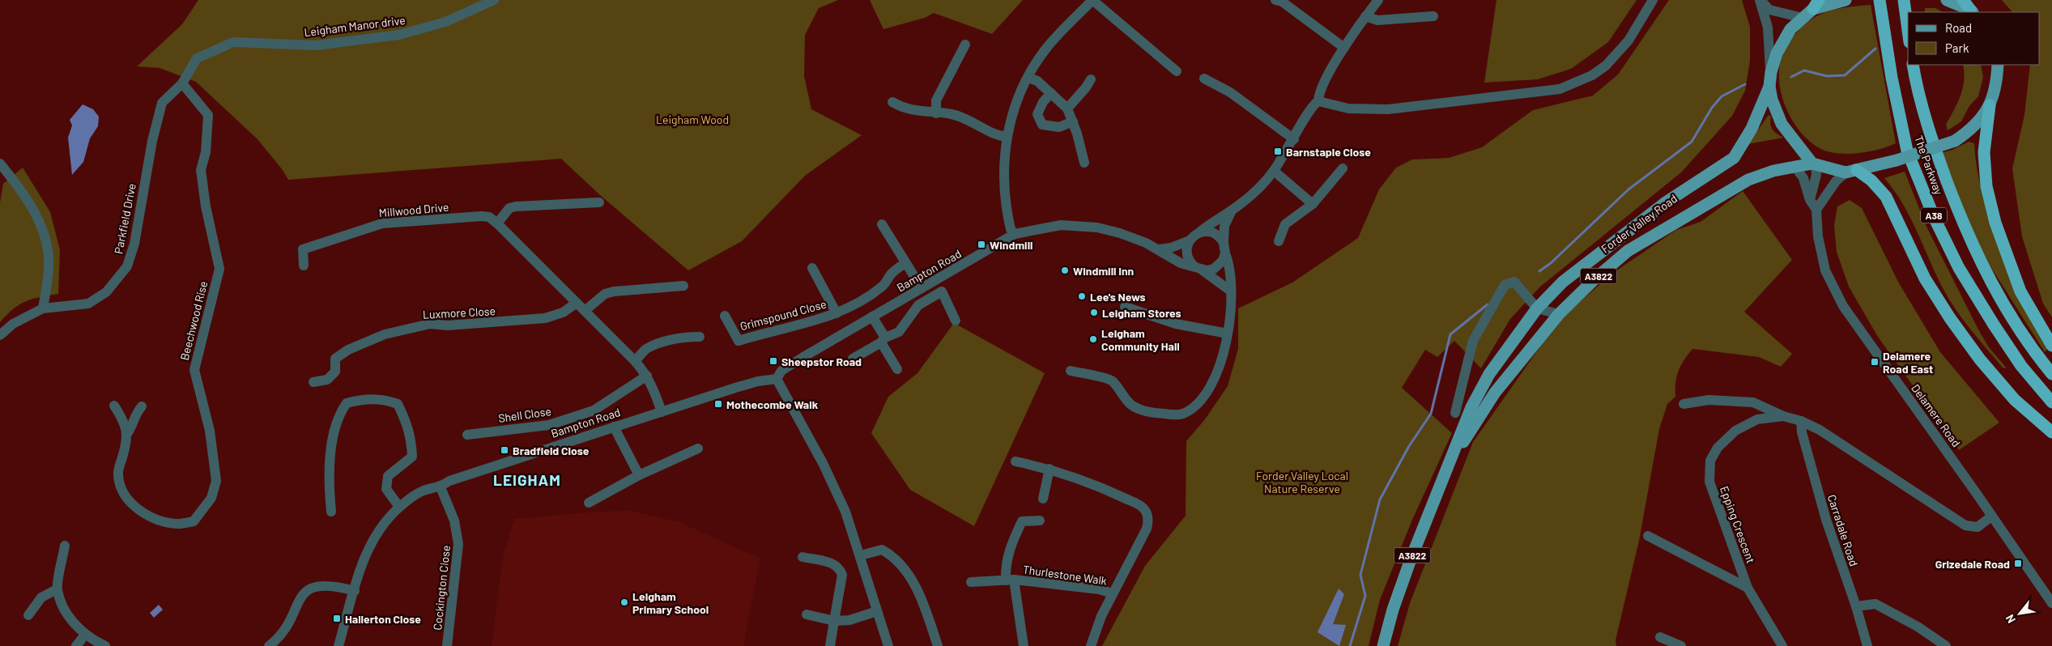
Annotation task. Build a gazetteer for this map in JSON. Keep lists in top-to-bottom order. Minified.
{"streets":{"highway":["The Parkway","A38"],"main road":["Forder Valley Road","A3822"],"street":["Leigham Manor drive","Millwood Drive","Parkfield Drive","Bampton Road","Luxmore Close","Grimspound Close","Beechwood Rise","Shell Close","Delamere Road","Epping Crescent","Carradale Road","Thurlestone Walk","Cockington Close"]},"crossings":[["Leigham Manor drive","Parkfield Drive"],["Leigham Manor drive","Beechwood Rise"],["Millwood Drive","Bampton Road"],["Millwood Drive","Luxmore Close"],["Millwood Drive","Shell Close"],["Parkfield Drive","Beechwood Rise"],["Bampton Road","Cockington Close"],["Epping Crescent","Carradale Road"]],"districts":["LEIGHAM"],"parks":["Leigham Wood","Forder Valley Local Nature Reserve"],"places":{"transit":["Barnstaple Close","Windmill","Sheepstor Road","Delamere Road East","Mothecombe Walk","Bradfield Close","Grizedale Road","Hallerton Close"],"other":["Windmill Inn","Lee's News","Leigham Stores","Leigham Community Hall","Leigham Primary School"]},"legend":["Road","Park"],"north":"bottom left"}
